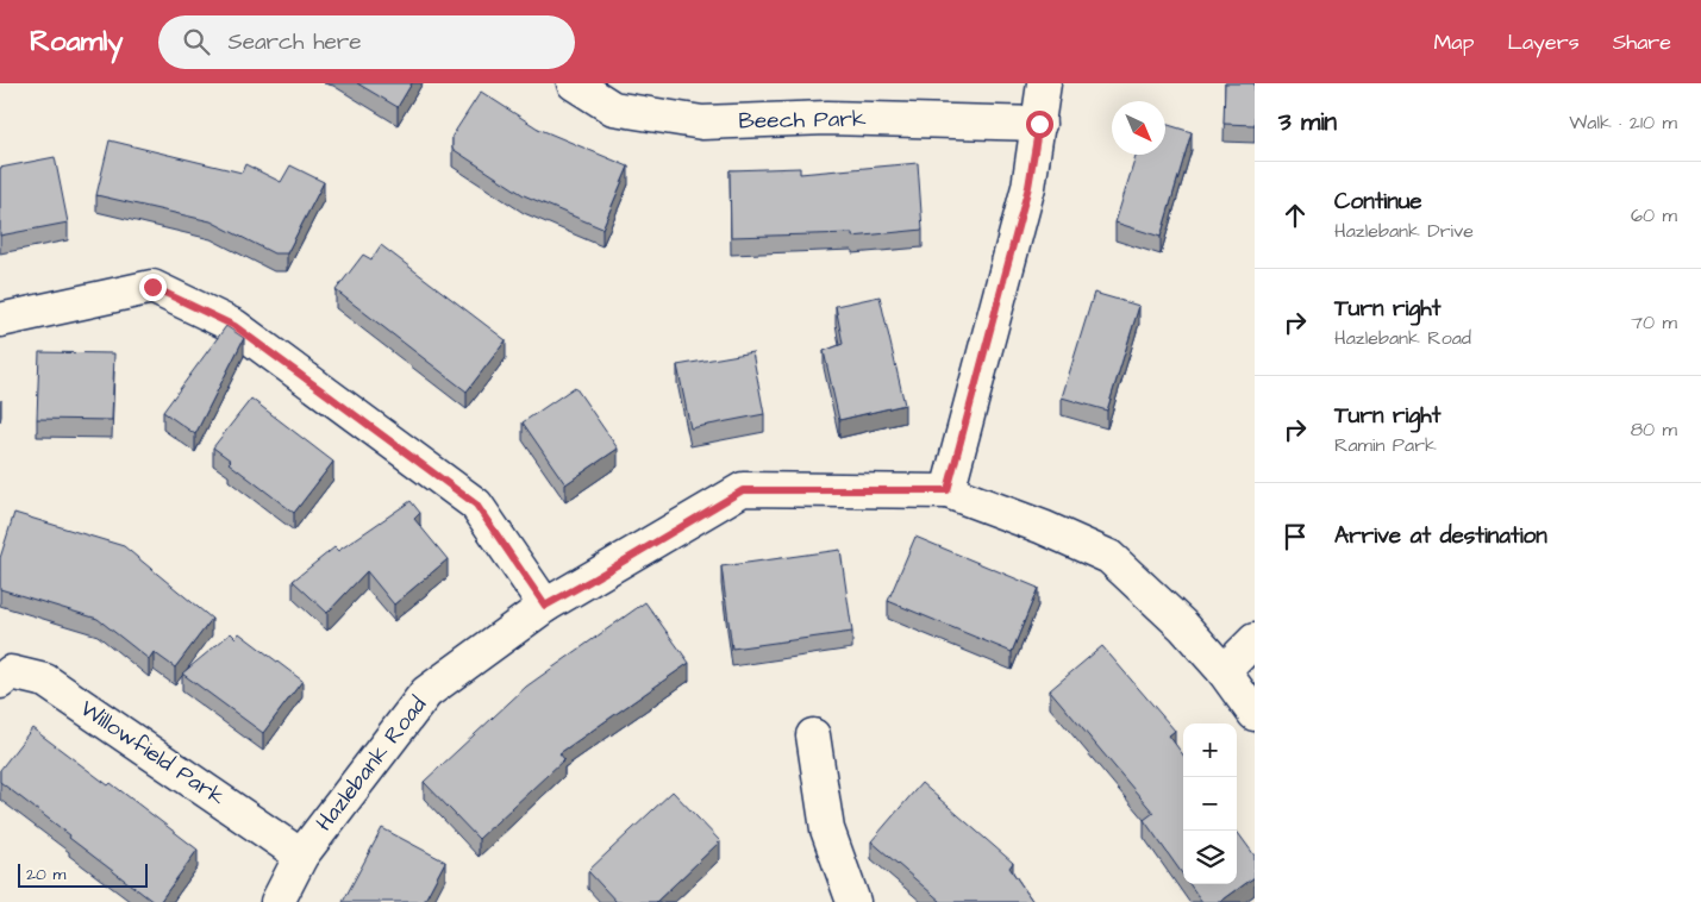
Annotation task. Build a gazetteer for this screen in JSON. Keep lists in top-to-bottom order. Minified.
{"streets":{"street":["Beech Park","Willowfield Park","Hazlebank Road"]},"crossings":[["Willowfield Park","Hazlebank Road"]],"scale_bar":"20 m","north":"bottom right","page":{"header":"Roamly","search":"Search here","nav":["Map","Layers","Share"],"heading":["3 min","Walk · 210 m"],"list":[["Continue","Hazlebank Drive","60 m"],["Turn right","Hazlebank Road","70 m"],["Turn right","Ramin Park","80 m"],"Arrive at destination"],"map_buttons":["+","−"],"scale":"20 m"}}
